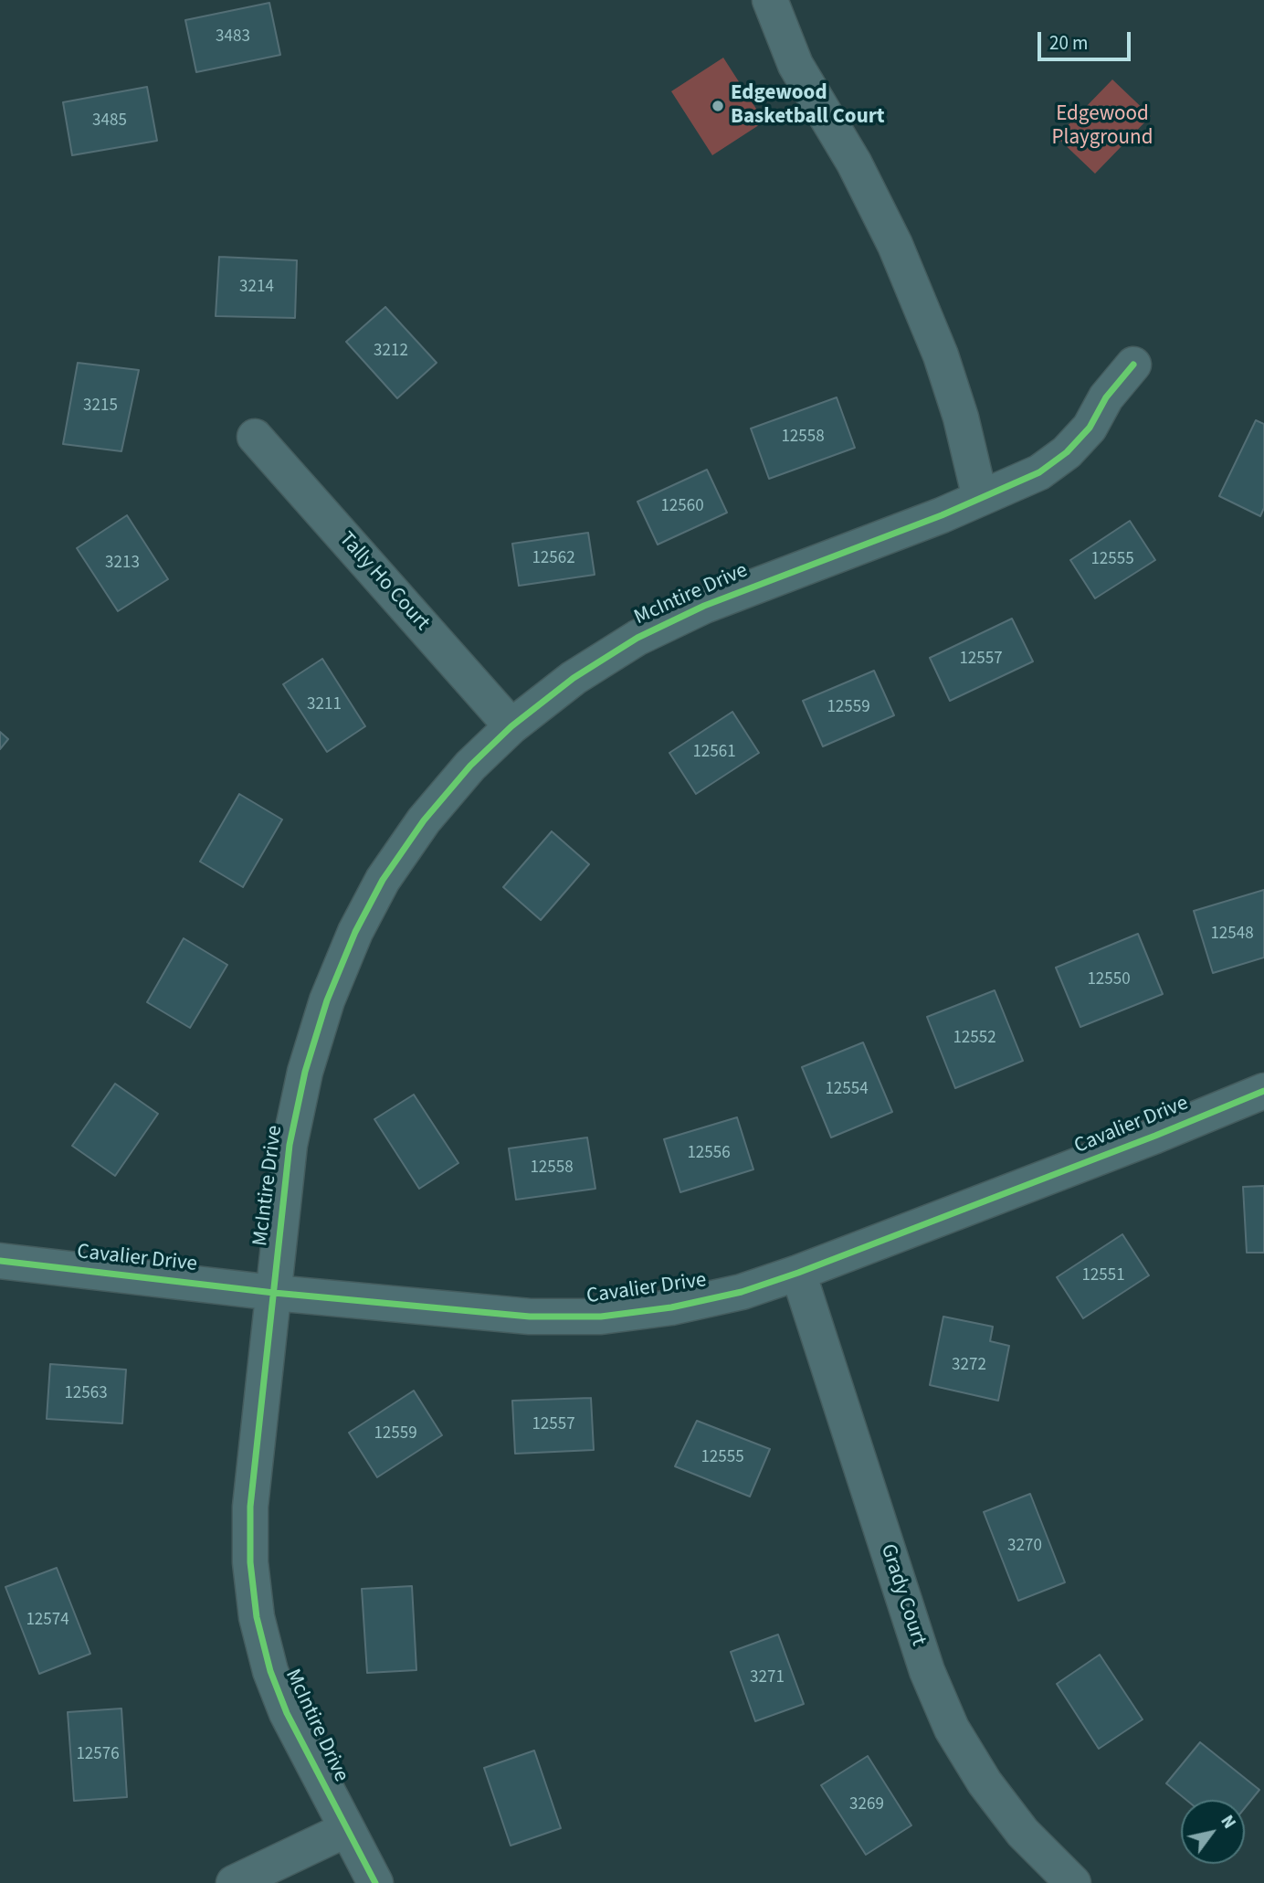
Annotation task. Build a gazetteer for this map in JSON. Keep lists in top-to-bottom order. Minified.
{"streets":{"street":["Tally Ho Court","McIntire Drive","Cavalier Drive","Grady Court"]},"crossings":[["Tally Ho Court","McIntire Drive"],["McIntire Drive","Cavalier Drive"],["Cavalier Drive","Grady Court"]],"parks":["Edgewood Playground"],"places":["Edgewood Basketball Court"],"house_numbers":["3483","3485","3214","3212","3215","12558","12560","12562","12555","3213","12557","3211","12559","12561","12548","12550","12552","12554","12556","12558","12551","3272","12563","12557","12559","12555","3270","12574","3271","12576","3269"],"scale_bar":"20 m","north":"top right"}
